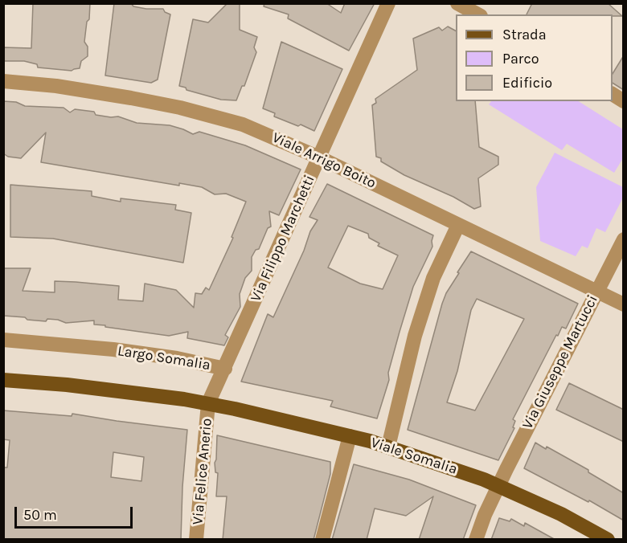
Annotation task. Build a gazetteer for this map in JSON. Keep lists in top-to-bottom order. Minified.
{"streets":{"main road":["Viale Somalia"],"street":["Viale Arrigo Boito","Via Filippo Marchetti","Largo Somalia","Via Giuseppe Martucci","Via Felice Anerio"]},"crossings":[["Viale Arrigo Boito","Via Filippo Marchetti"],["Viale Arrigo Boito","Via Giuseppe Martucci"],["Via Filippo Marchetti","Largo Somalia"],["Largo Somalia","Viale Somalia"],["Largo Somalia","Via Felice Anerio"],["Via Giuseppe Martucci","Viale Somalia"],["Viale Somalia","Via Felice Anerio"]],"legend":["Strada","Parco","Edificio"],"scale_bar":"50 m"}
